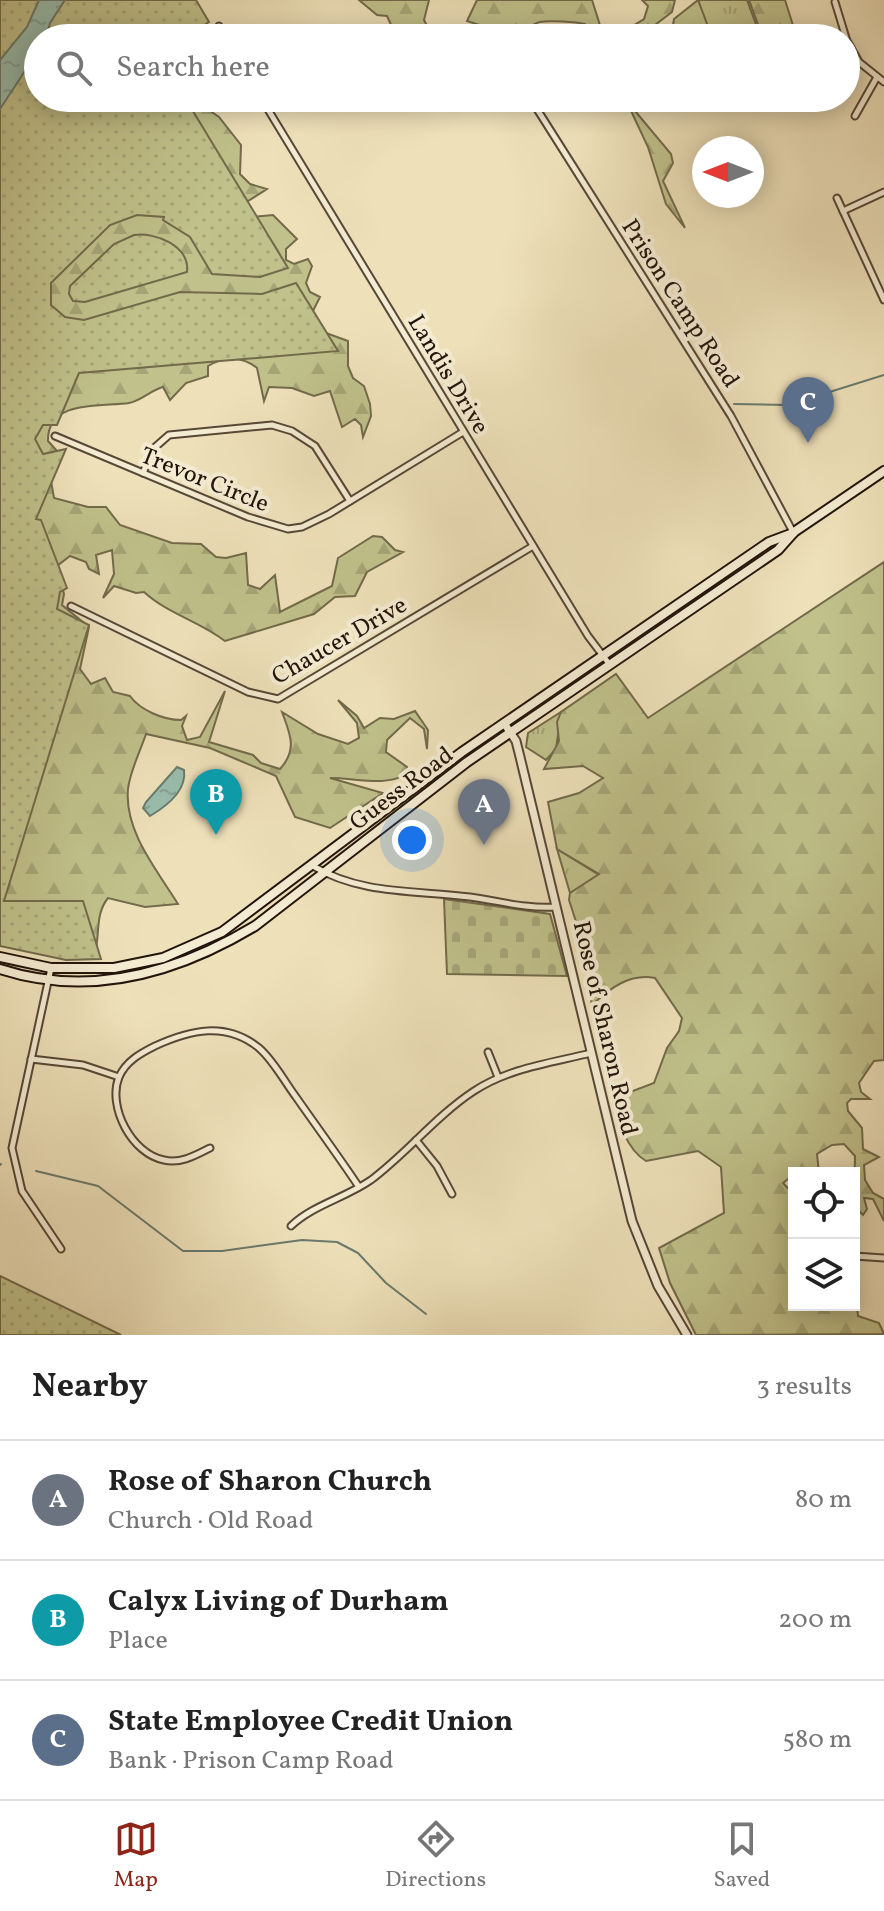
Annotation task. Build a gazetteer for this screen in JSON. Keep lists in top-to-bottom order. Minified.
{"streets":{"main road":["Guess Road"],"street":["Prison Camp Road","Landis Drive","Trevor Circle","Chaucer Drive","Rose of Sharon Road"]},"crossings":[["Prison Camp Road","Guess Road"],["Landis Drive","Trevor Circle"],["Landis Drive","Chaucer Drive"],["Landis Drive","Guess Road"],["Guess Road","Rose of Sharon Road"]],"north":"left","page":{"search":"Search here","pins":["C","B","A"],"heading":["Nearby","3 results"],"list":[{"mark":"A","name":"Rose of Sharon Church","note":"Church · Old Road","value":"80 m"},{"mark":"B","name":"Calyx Living of Durham","note":"Place","value":"200 m"},{"mark":"C","name":"State Employee Credit Union","note":"Bank · Prison Camp Road","value":"580 m"}],"nav":["Map","Directions","Saved"]}}
